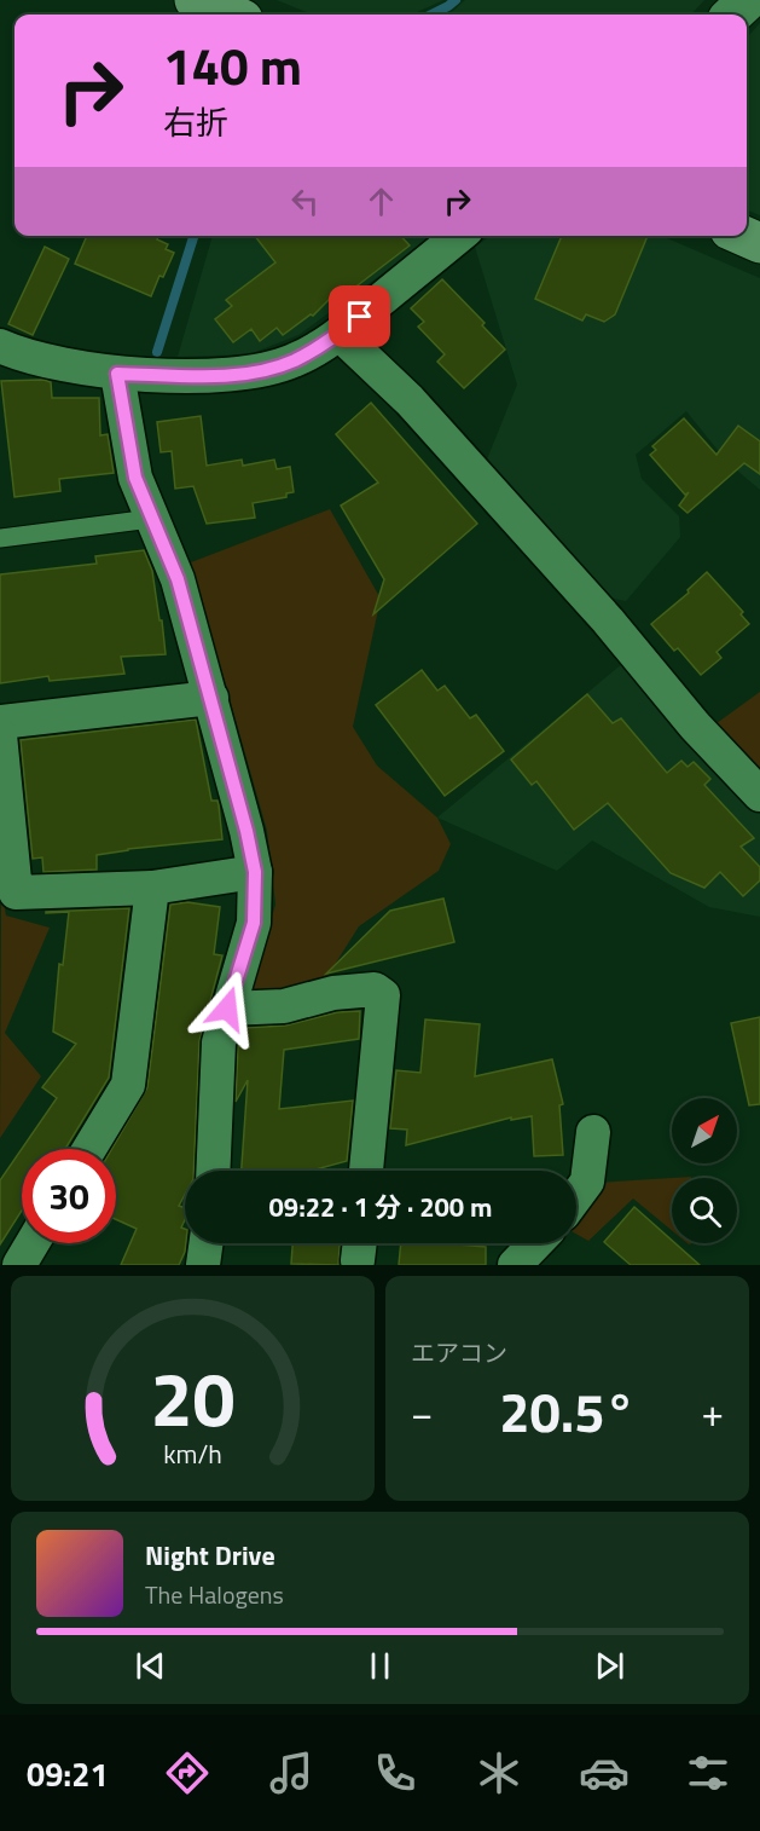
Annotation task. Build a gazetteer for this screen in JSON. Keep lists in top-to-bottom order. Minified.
{"north":"top right","page":{"turn":["140 m","右折"],"limit":"30","trip":"09:22 · 1 分 · 200 m","tile":"エアコン","heat":["−","20.5°","+"],"song":["Night Drive","The Halogens"],"tabs":"09:21","gauge":["20","km/h"]}}
